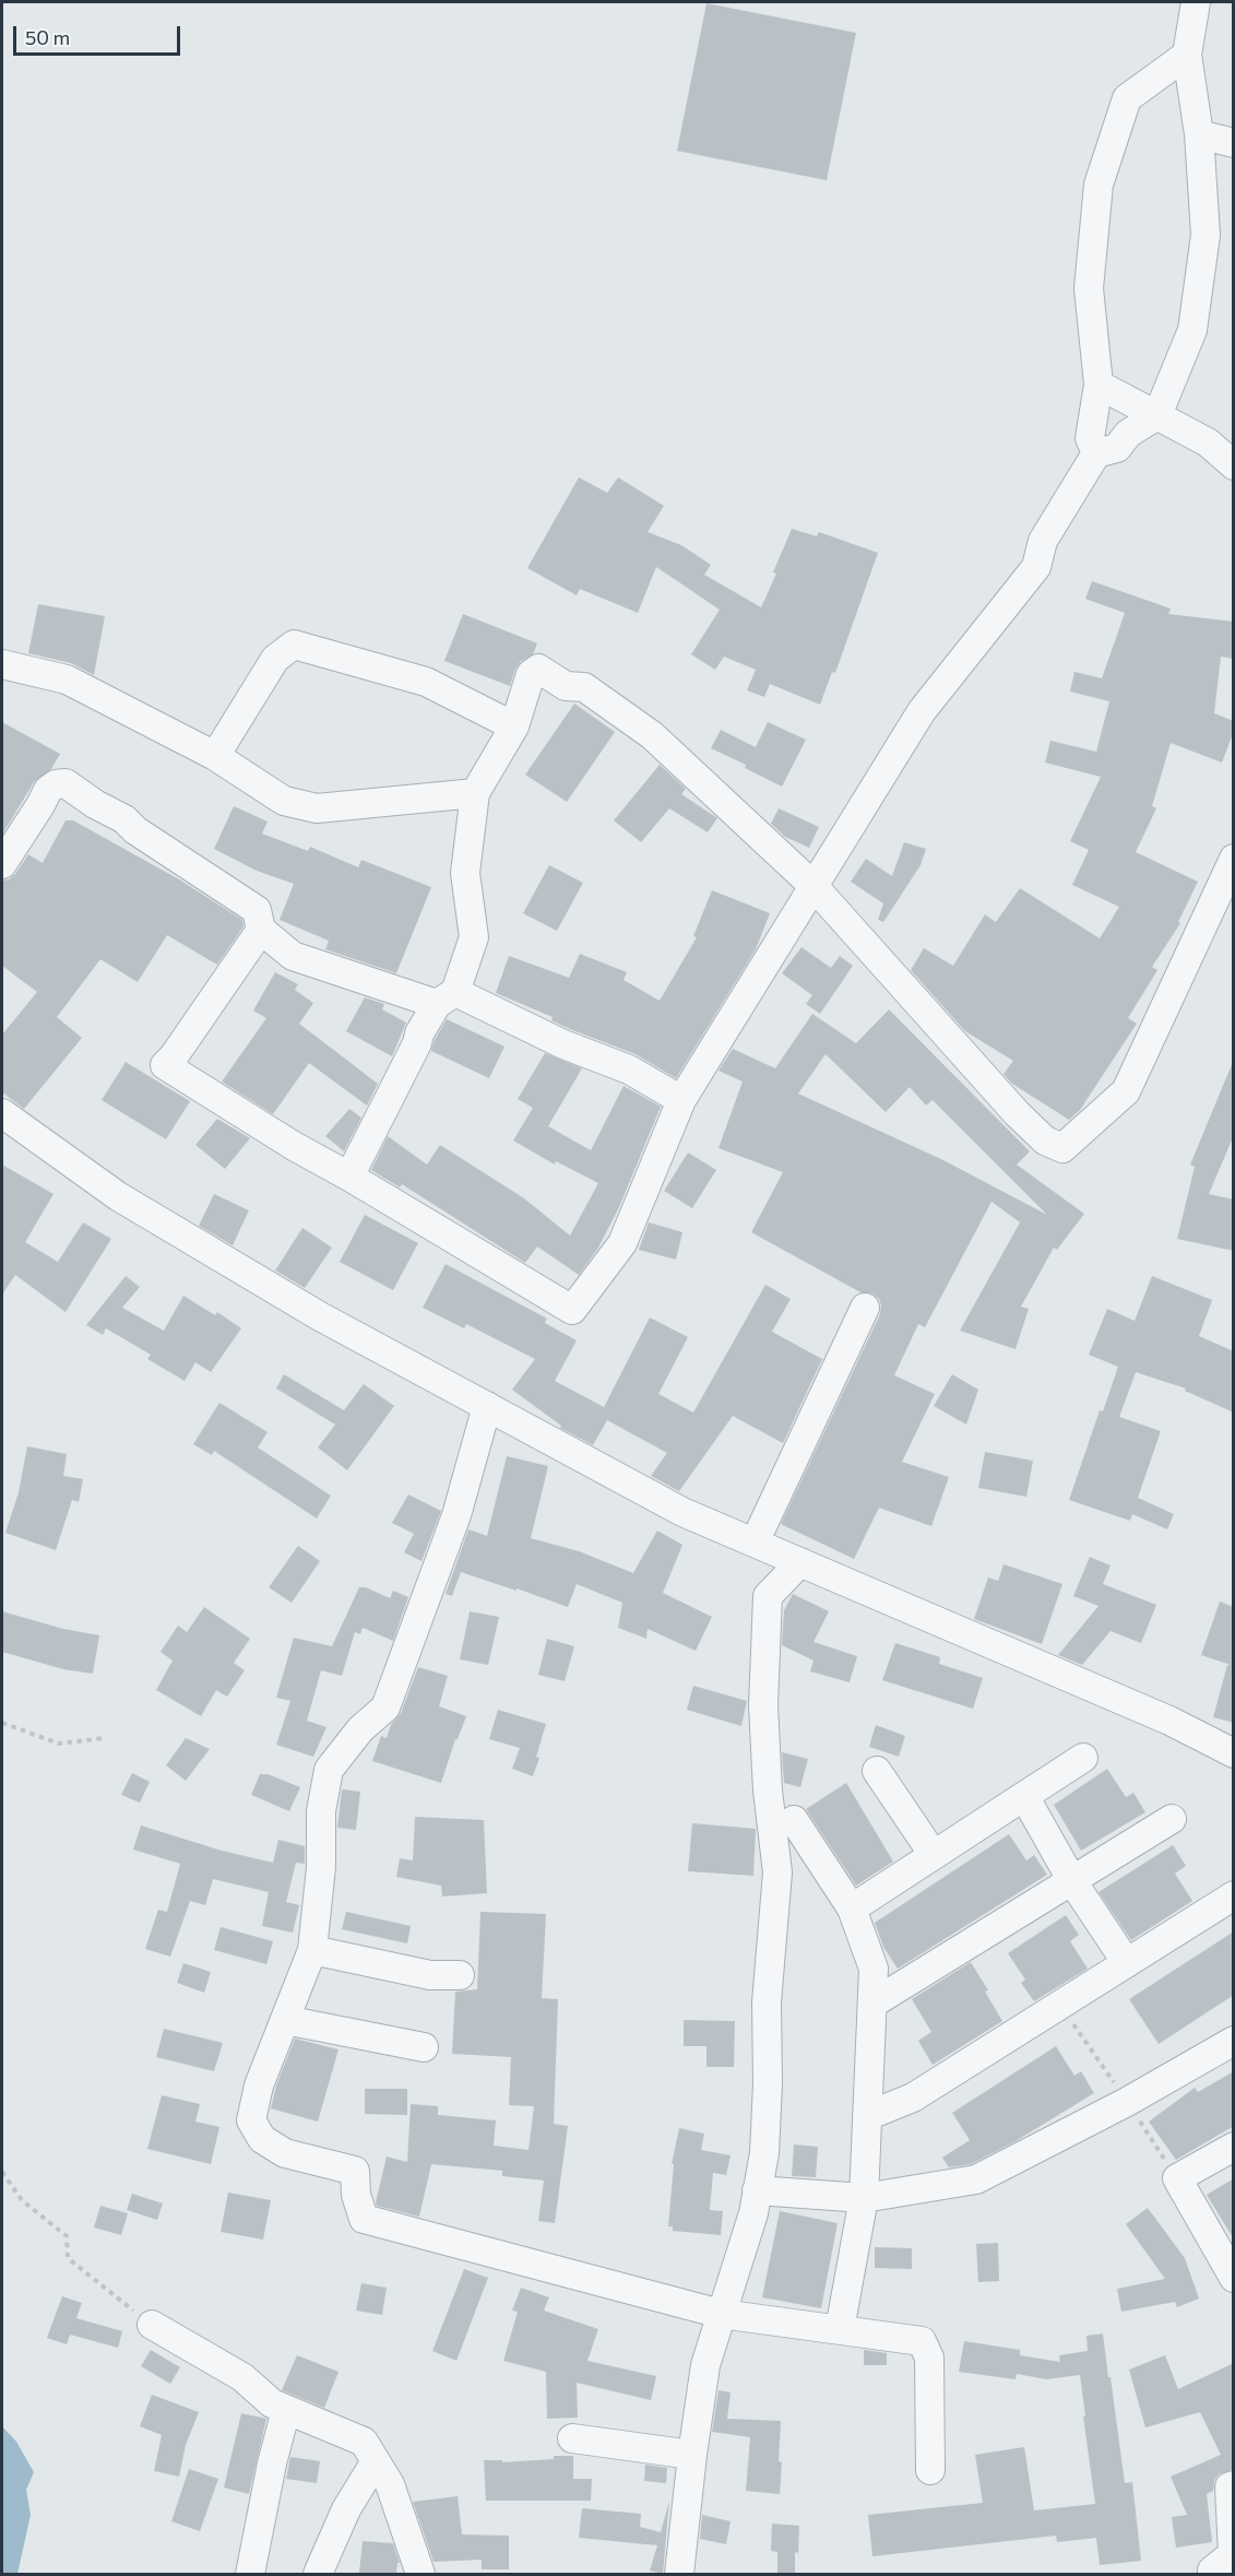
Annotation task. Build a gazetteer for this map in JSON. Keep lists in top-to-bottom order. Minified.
{"scale_bar":"50 m"}
